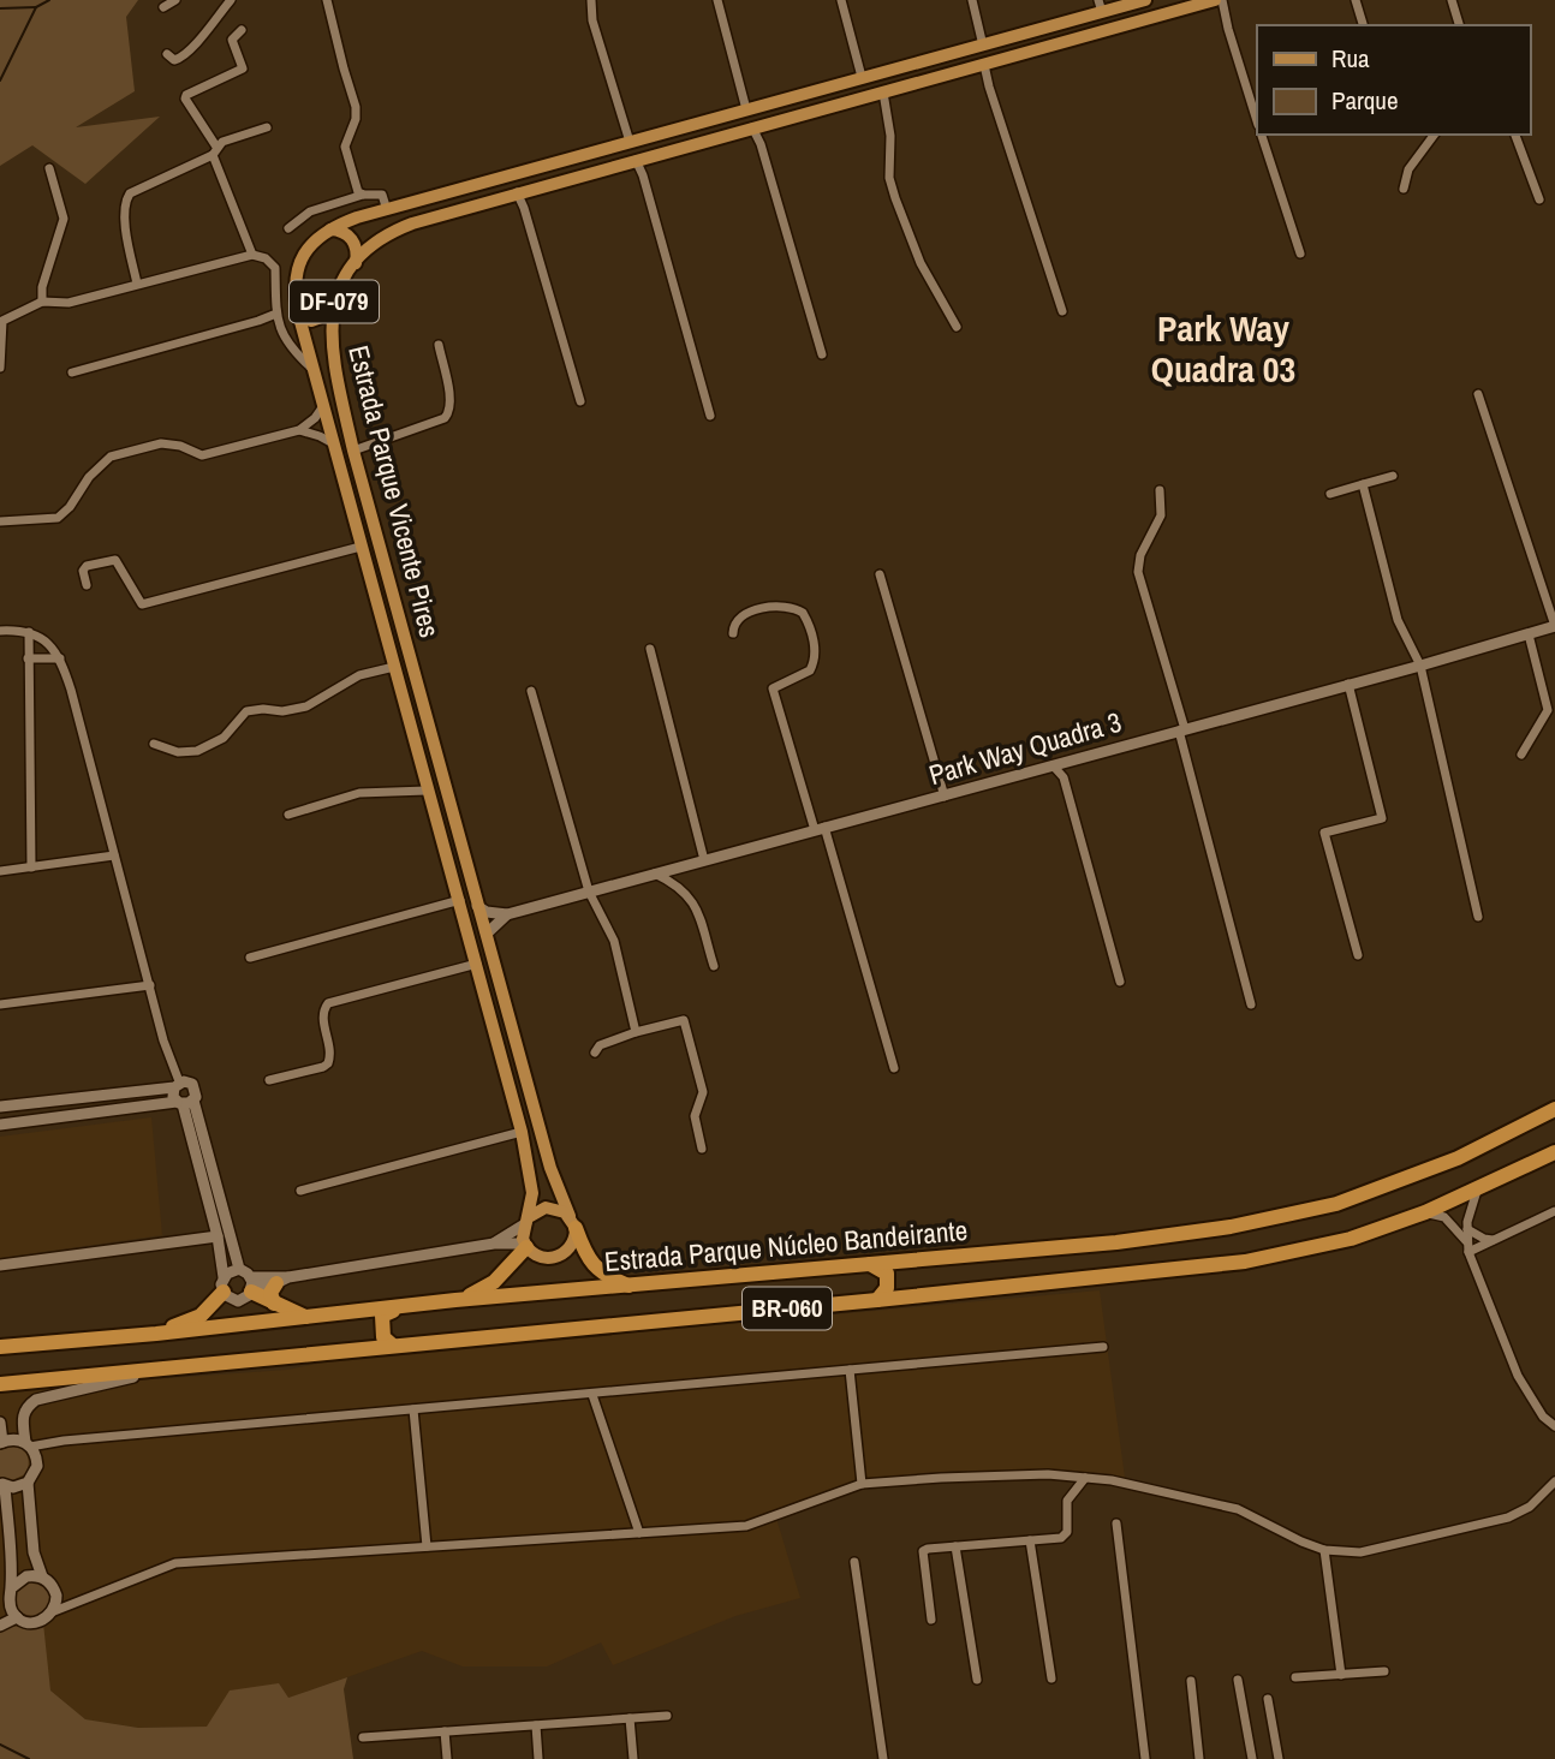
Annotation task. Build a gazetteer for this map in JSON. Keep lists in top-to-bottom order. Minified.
{"streets":{"highway":["Estrada Parque Núcleo Bandeirante","BR-060"],"main road":["DF-079","Estrada Parque Vicente Pires"],"street":["Park Way Quadra 3"]},"crossings":[["Estrada Parque Vicente Pires","Park Way Quadra 3"]],"districts":["Park Way Quadra 03"],"legend":["Rua","Parque"]}
